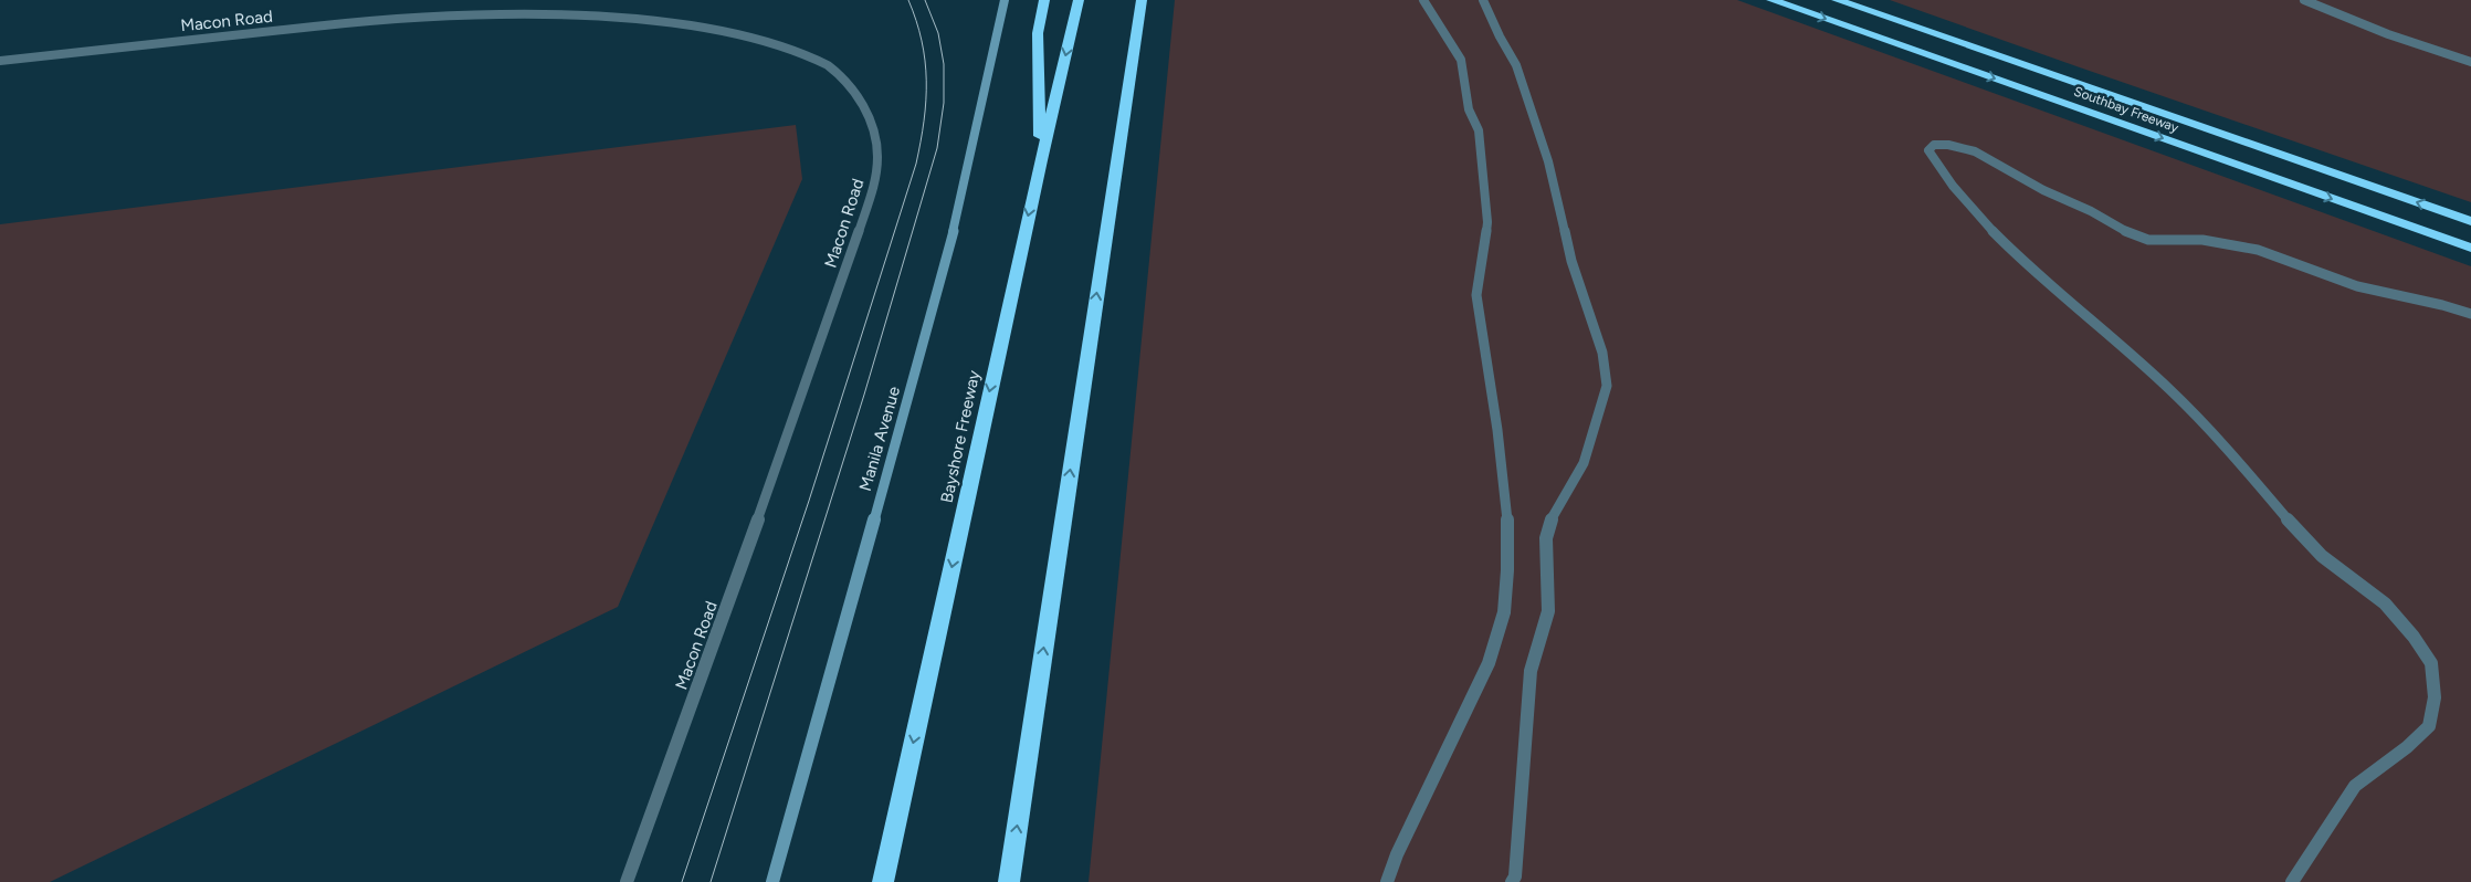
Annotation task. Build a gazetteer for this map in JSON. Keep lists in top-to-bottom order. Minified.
{"streets":{"highway":["Southbay Freeway","Bayshore Freeway"],"main road":["Manila Avenue"],"lane":["Macon Road"]}}
